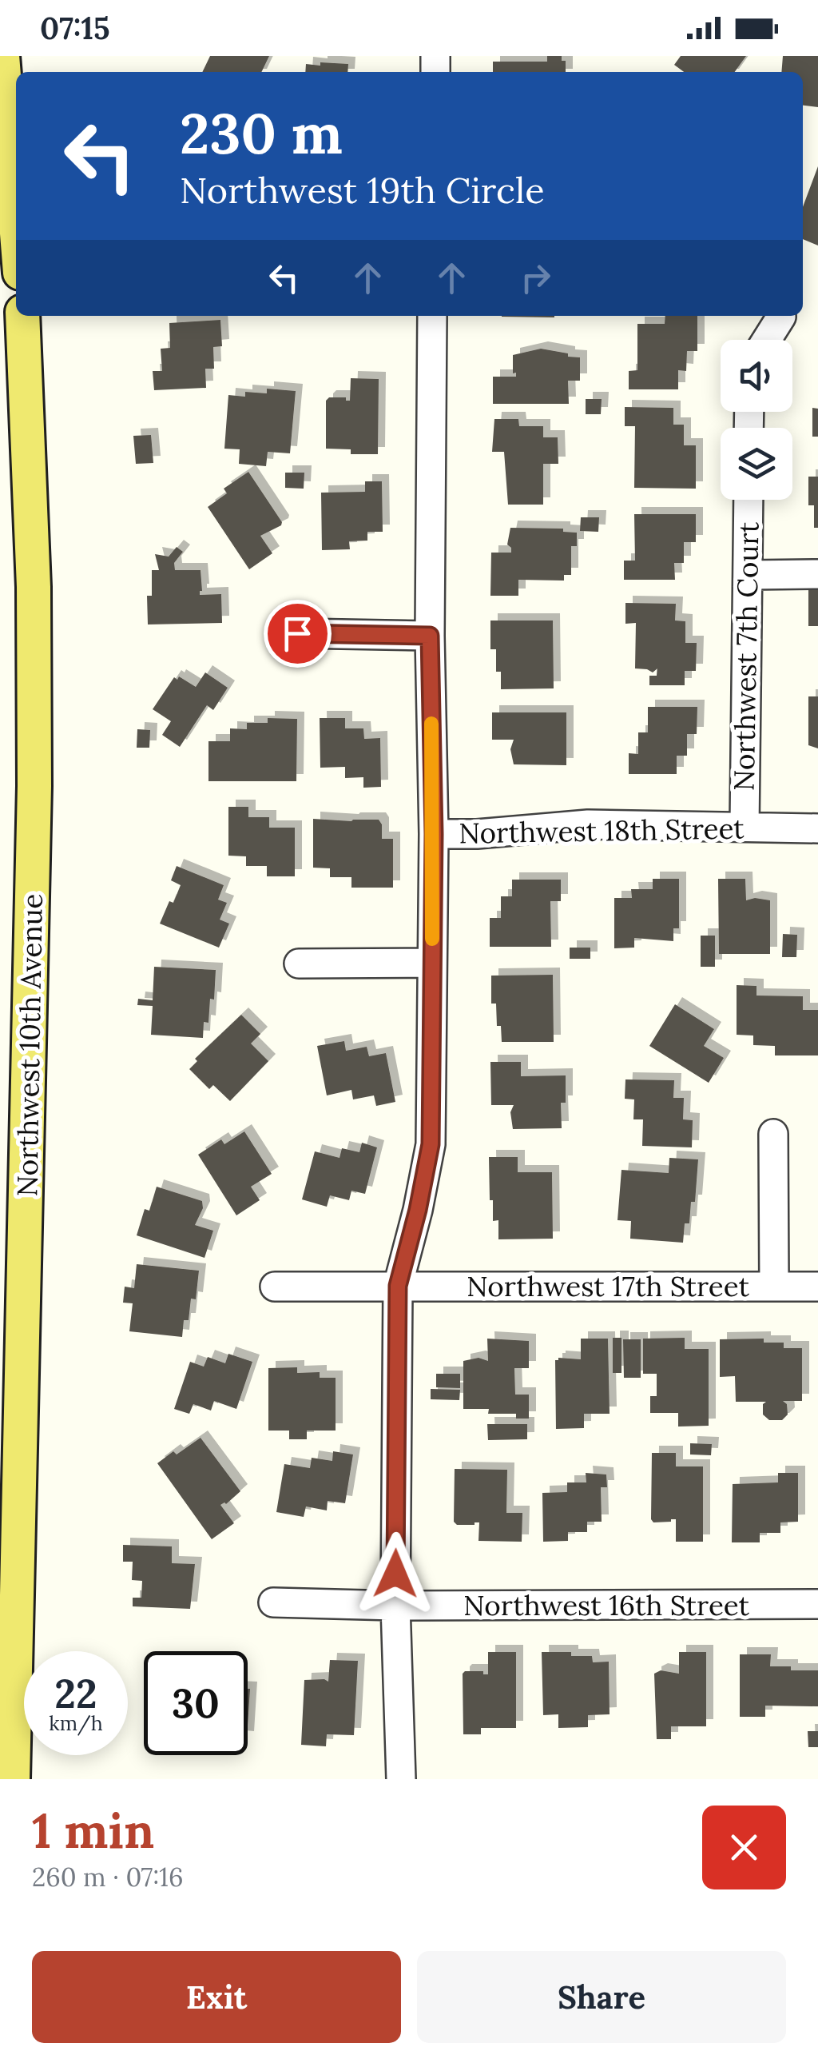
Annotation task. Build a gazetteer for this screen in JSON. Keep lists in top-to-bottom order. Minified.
{"streets":{"main road":["Northwest 10th Avenue"],"street":["Northwest 7th Court","Northwest 18th Street","Northwest 17th Street","Northwest 16th Street"]},"crossings":[["Northwest 7th Court","Northwest 18th Street"]],"page":{"status":"07:15","turn":["230 m","Northwest 19th Circle"],"speed":"22 km/h","limit":"30","heading":["1 min","260 m · 07:16"],"buttons":["Exit","Share"]}}
